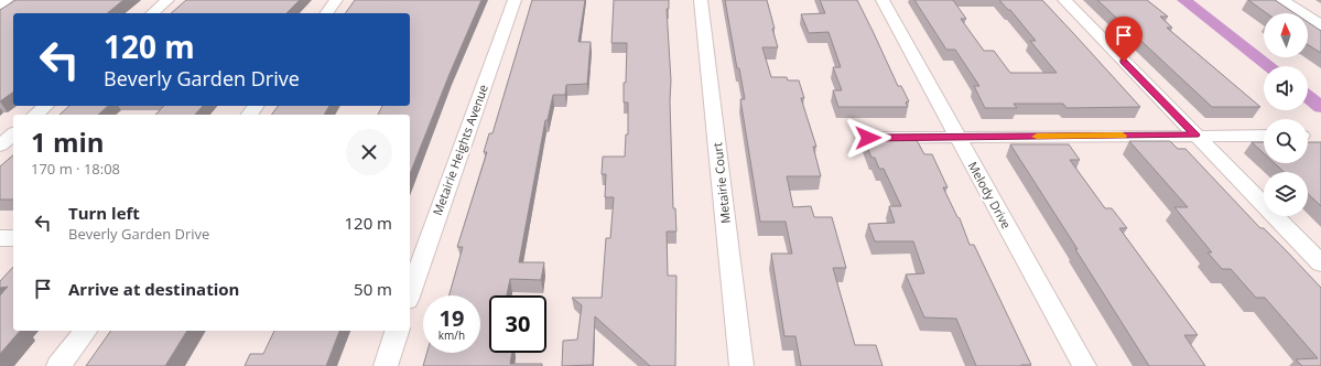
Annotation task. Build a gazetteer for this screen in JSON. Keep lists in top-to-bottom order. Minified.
{"streets":{"street":["Metairie Heights Avenue","Metairie Court","Melody Drive"]},"north":"top","page":{"turn":["120 m","Beverly Garden Drive"],"heading":["1 min","170 m · 18:08"],"list":[{"name":"Turn left","note":"Beverly Garden Drive","value":"120 m"},{"name":"Arrive at destination","value":"50 m"}],"speed":"19 km/h","limit":"30"}}
